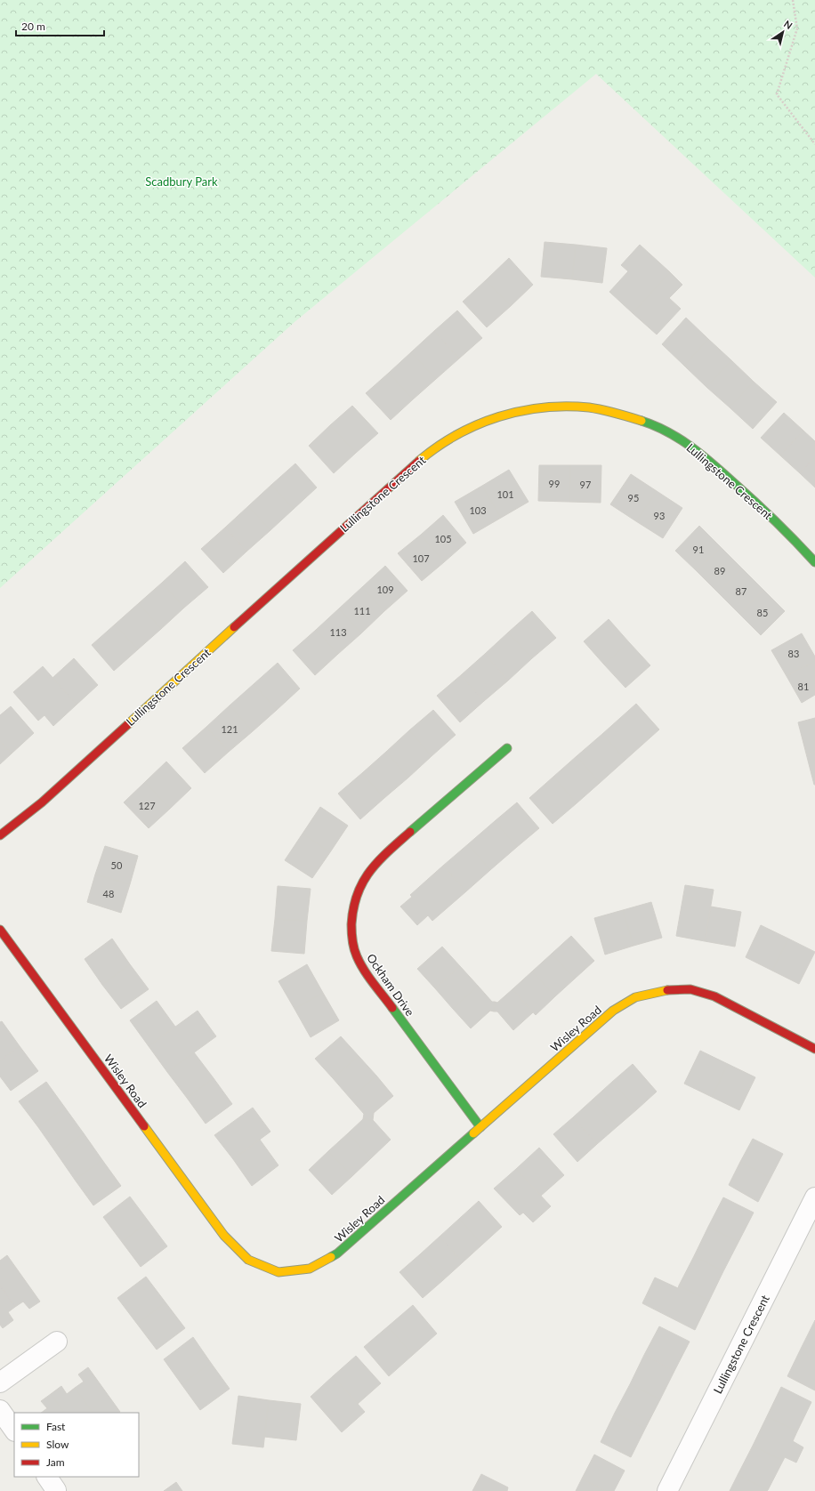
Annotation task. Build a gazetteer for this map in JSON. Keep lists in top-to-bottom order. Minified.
{"streets":{"street":["Lullingstone Crescent","Ockham Drive","Wisley Road"]},"crossings":[["Ockham Drive","Wisley Road"]],"parks":["Scadbury Park"],"house_numbers":["99","97","101","95","103","93","105","91","107","89","109","87","111","85","113","83","81","121","127","50","48"],"legend":["Fast","Slow","Jam"],"scale_bar":"20 m","north":"top right"}
